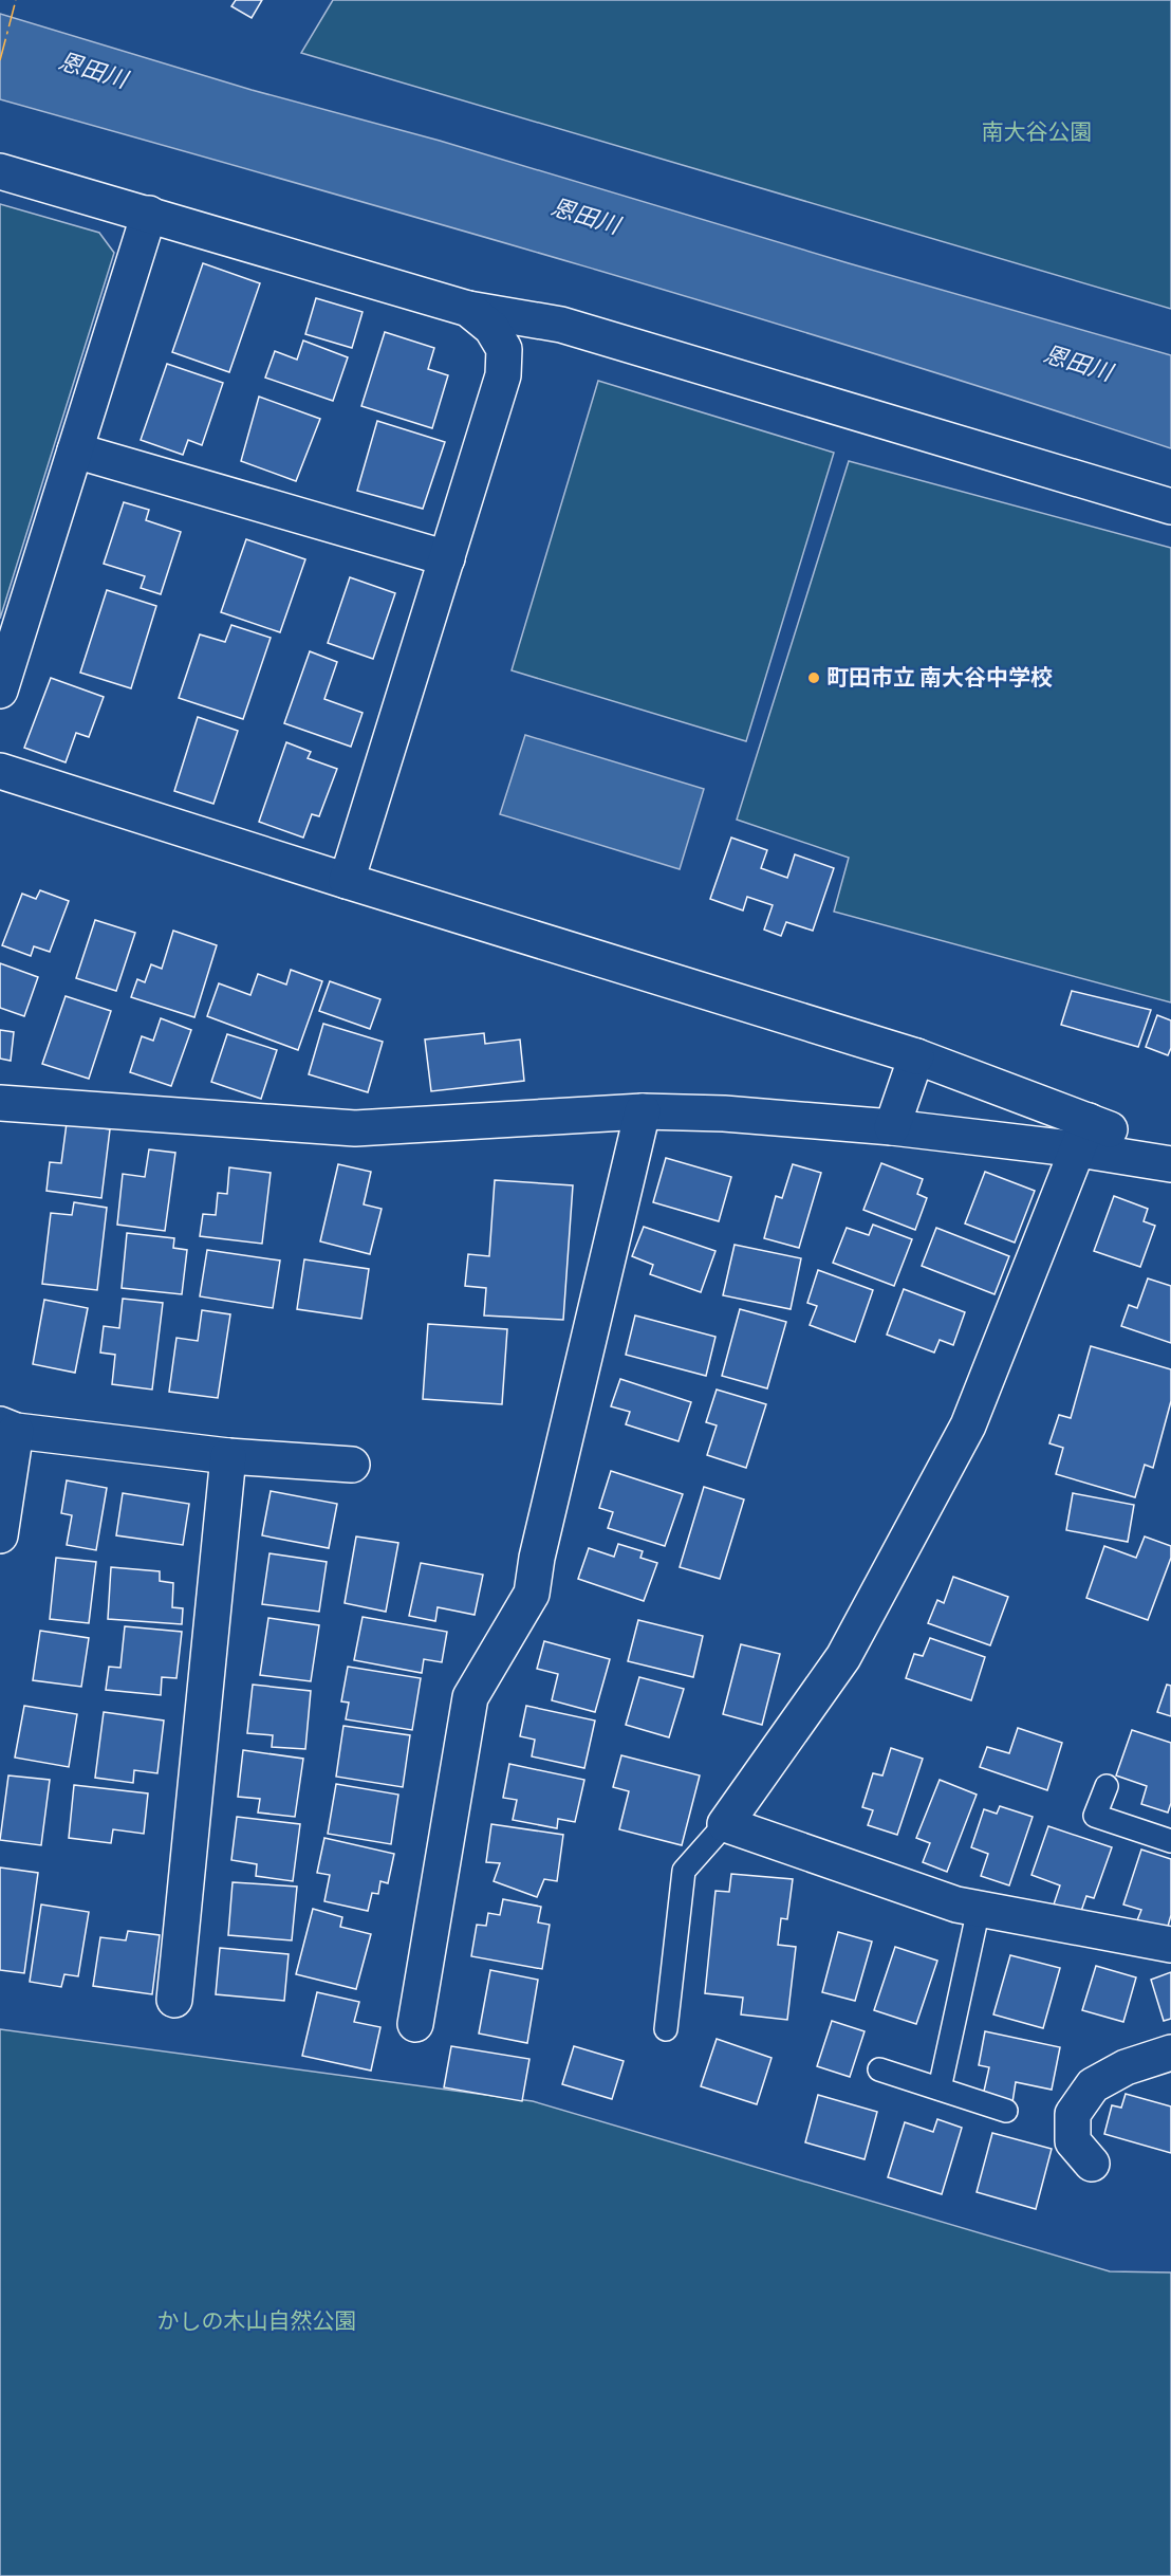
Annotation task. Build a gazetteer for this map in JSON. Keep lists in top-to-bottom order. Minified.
{"water":["恩田川"],"parks":["南大谷公園","かしの木山自然公園"],"places":["町田市立 南大谷中学校"]}
